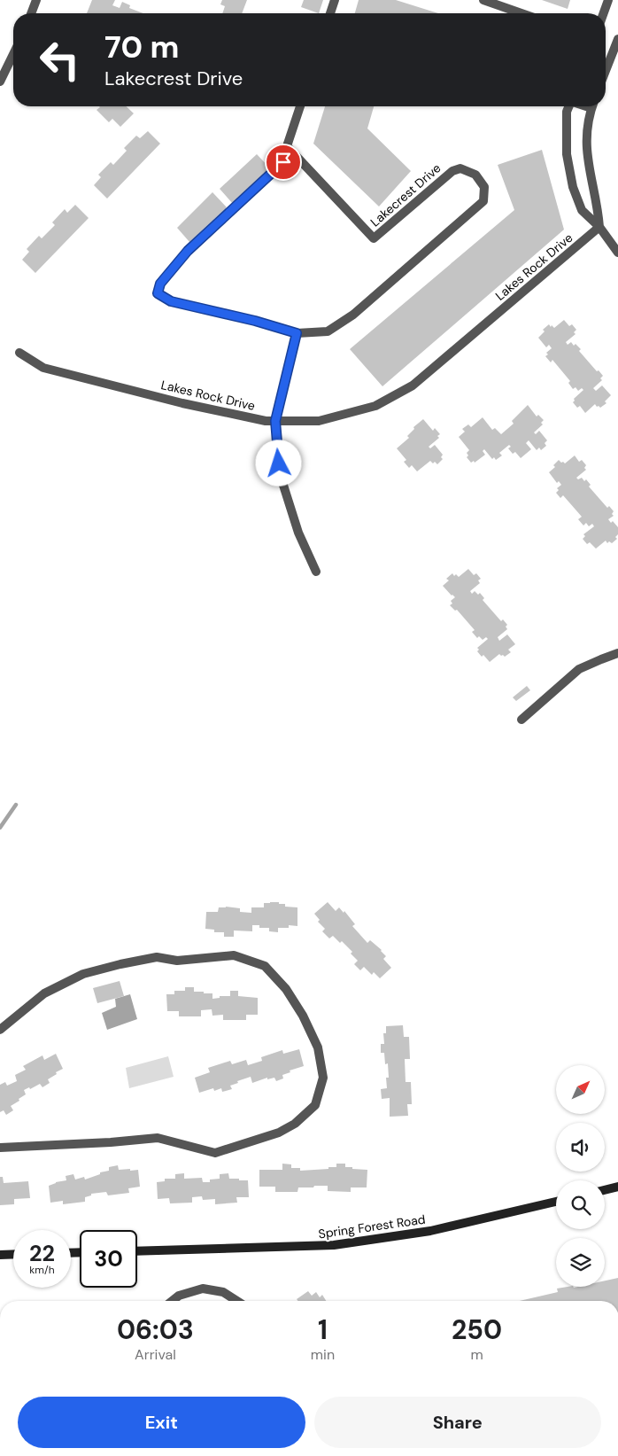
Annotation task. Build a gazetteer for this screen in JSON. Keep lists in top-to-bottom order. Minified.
{"streets":{"main road":["Spring Forest Road"],"street":["Lakecrest Drive","Lakes Rock Drive"]},"north":"top right","page":{"turn":["70 m","Lakecrest Drive"],"speed":"22 km/h","limit":"30","eta":["06:03","Arrival","1","min","250","m"],"buttons":["Exit","Share"]}}
